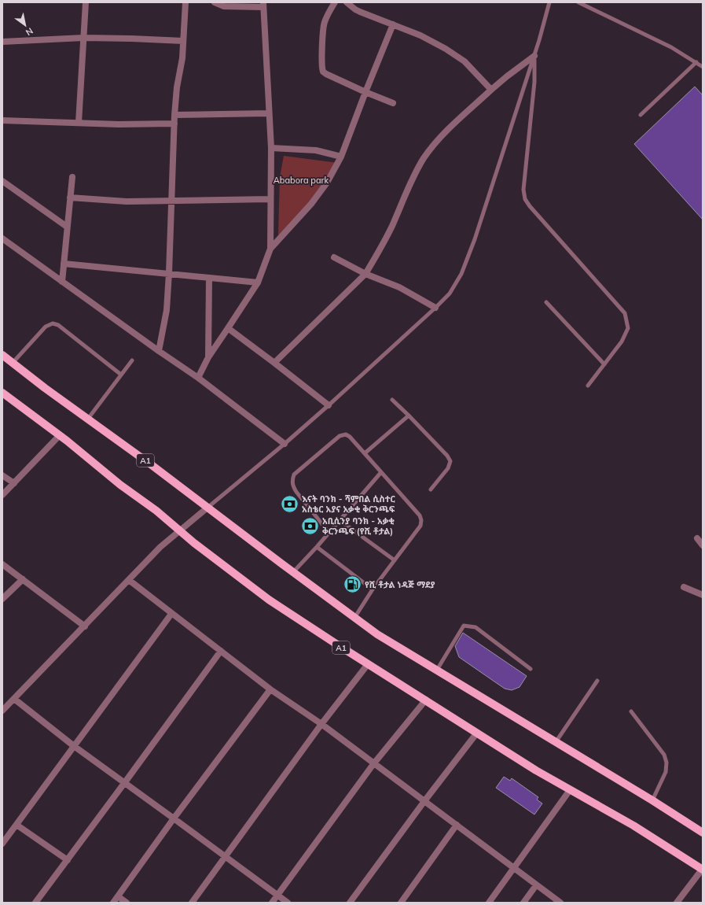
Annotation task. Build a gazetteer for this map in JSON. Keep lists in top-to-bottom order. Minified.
{"streets":{"main road":["A1"]},"parks":["Ababora park"],"places":{"bank":["እናት ባንክ - ሻምበል ሲስተር አስቴር አያና አቃቂ ቅርንጫፍ","አቢሲንያ ባንክ - አቃቂ ቅርንጫፍ (የሺ ቶታል)"],"fuel station":["የሺ ቶታል ነዳጅ ማደያ"]},"north":"bottom right"}
